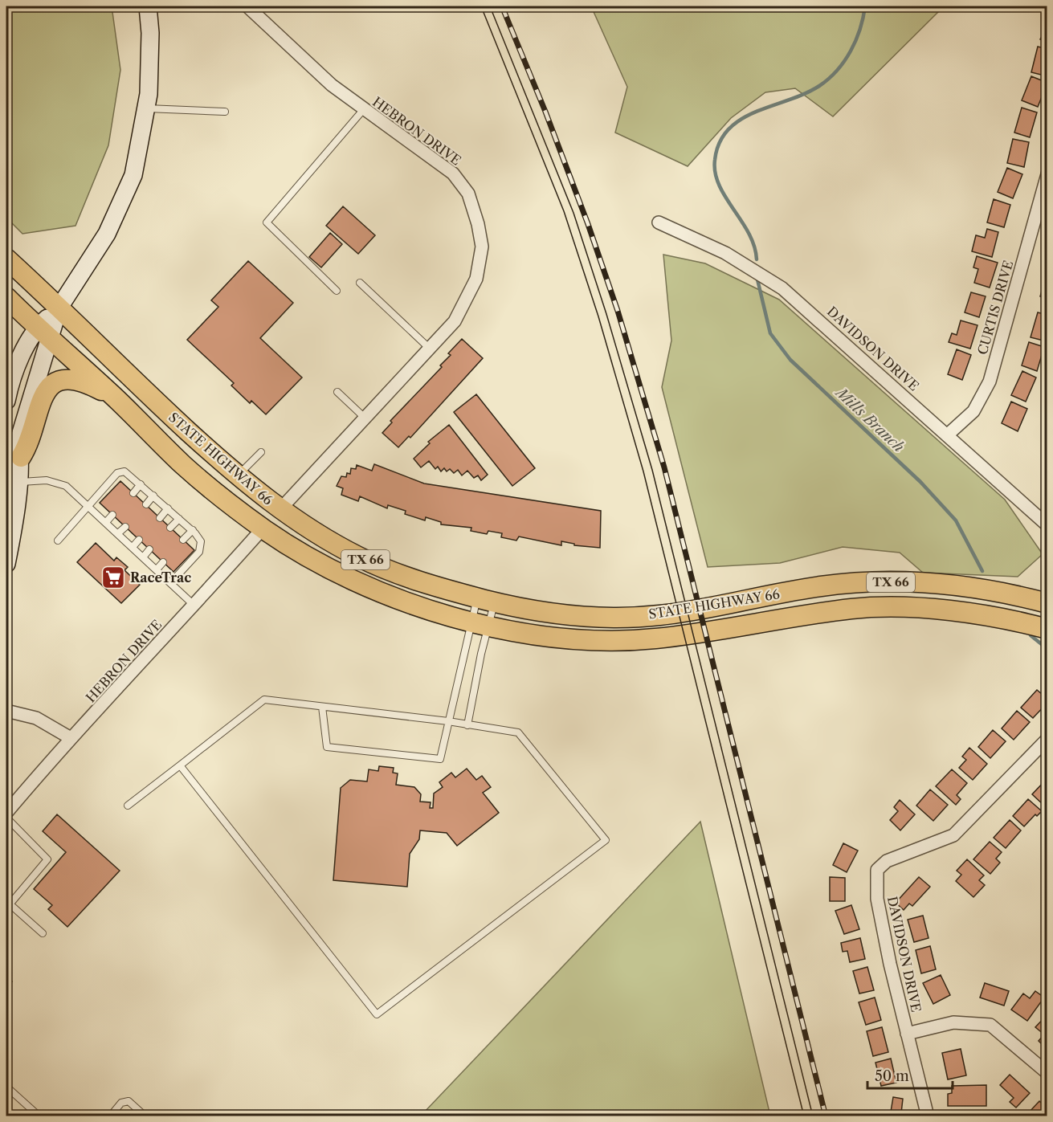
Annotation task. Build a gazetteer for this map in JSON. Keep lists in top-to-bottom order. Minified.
{"streets":{"main road":["STATE HIGHWAY 66","TX 66"],"street":["HEBRON DRIVE","CURTIS DRIVE","DAVIDSON DRIVE"]},"crossings":[["HEBRON DRIVE","STATE HIGHWAY 66"],["CURTIS DRIVE","DAVIDSON DRIVE"]],"water":["Mills Branch"],"places":{"supermarket":["RaceTrac"]},"scale_bar":"50 m"}
